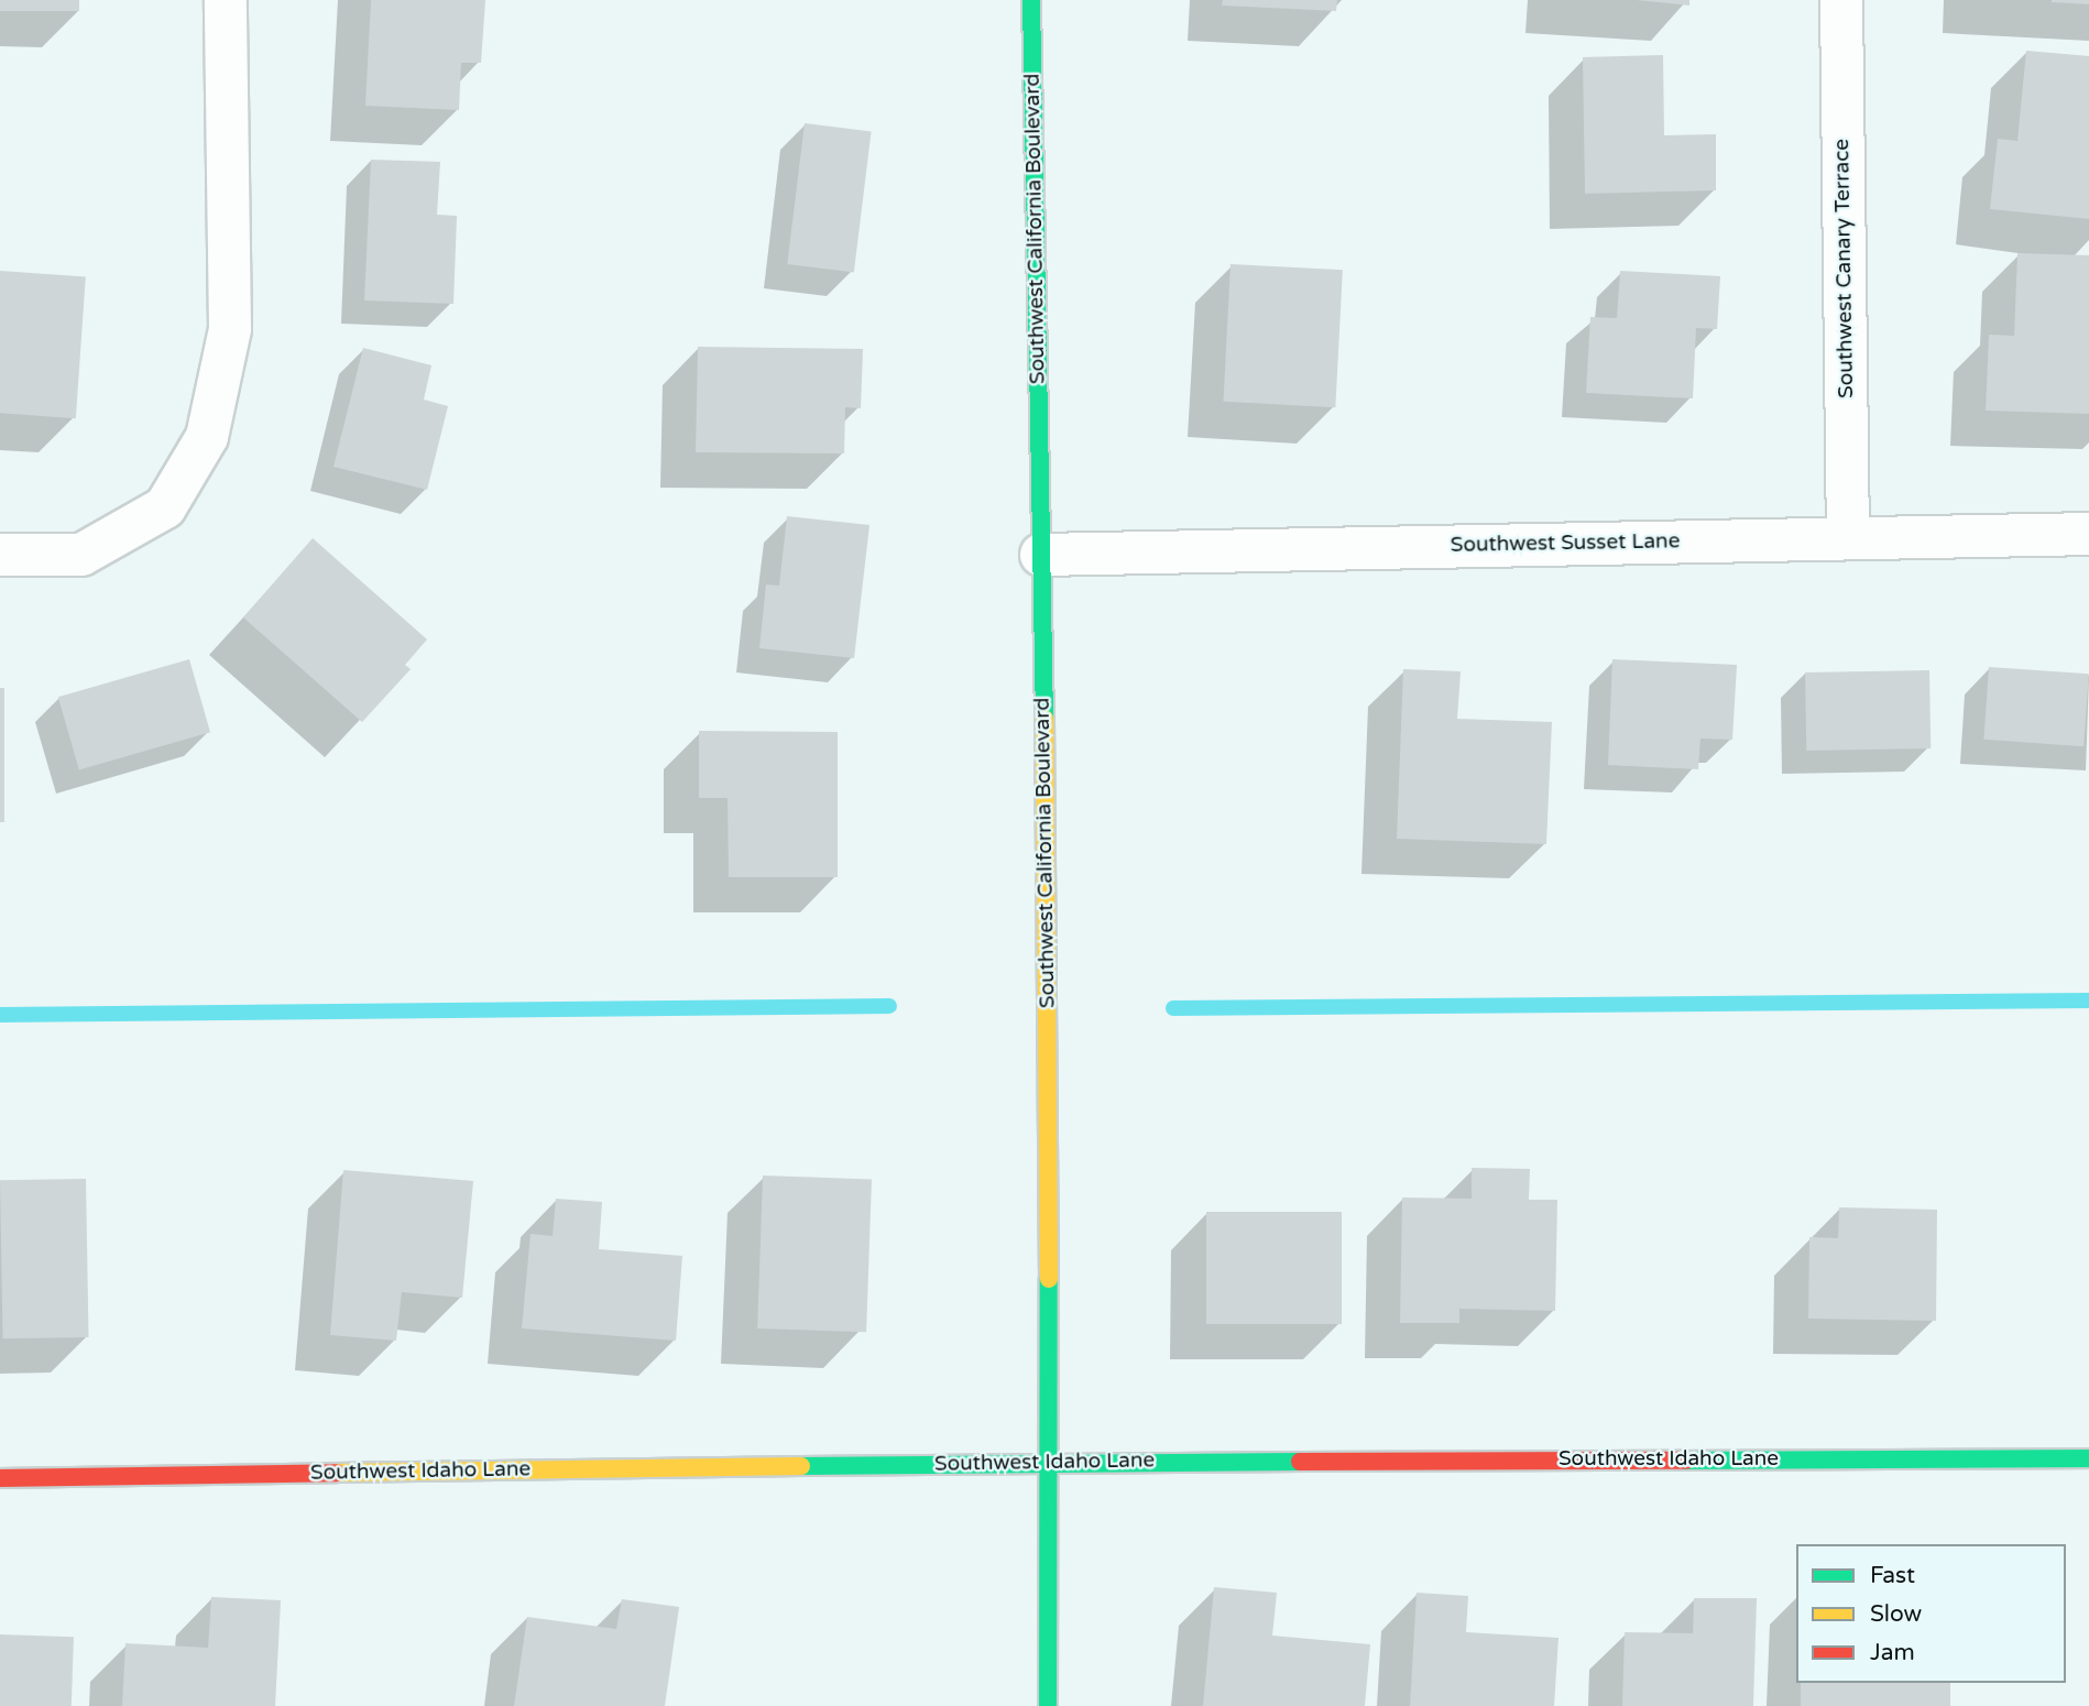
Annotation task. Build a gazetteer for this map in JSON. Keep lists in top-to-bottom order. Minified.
{"streets":{"street":["Southwest California Boulevard","Southwest Canary Terrace","Southwest Susset Lane","Southwest Idaho Lane"]},"crossings":[["Southwest California Boulevard","Southwest Susset Lane"],["Southwest California Boulevard","Southwest Idaho Lane"],["Southwest Canary Terrace","Southwest Susset Lane"]],"legend":["Fast","Slow","Jam"]}
